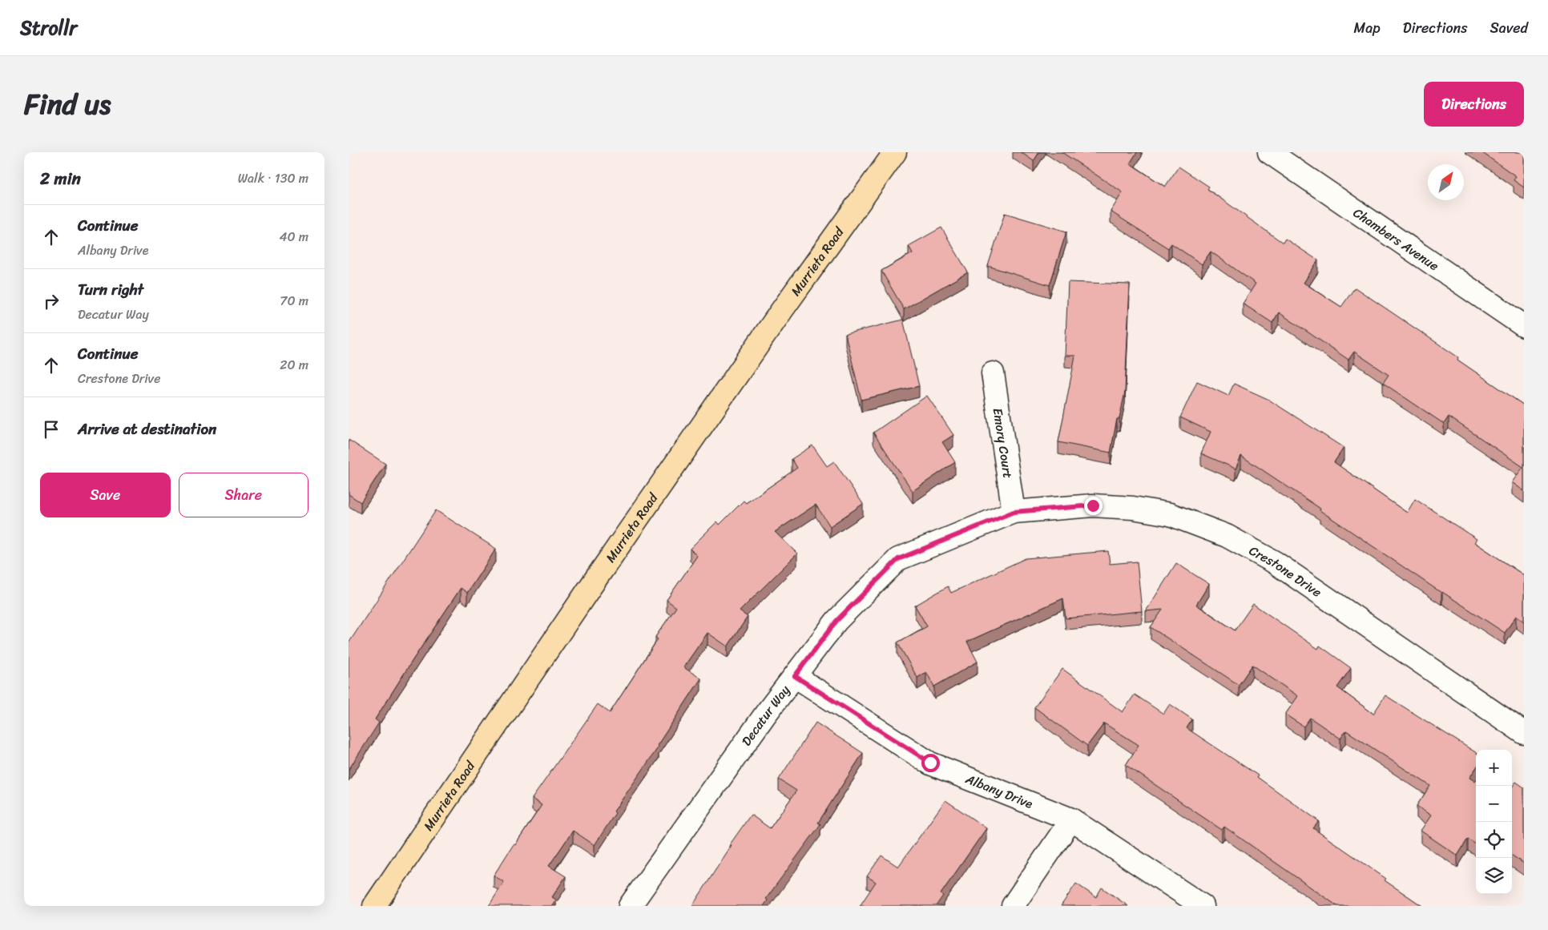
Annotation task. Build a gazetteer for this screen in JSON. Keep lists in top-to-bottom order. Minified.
{"streets":{"main road":["Murrieta Road"],"street":["Chambers Avenue","Emory Court","Crestone Drive","Decatur Way","Albany Drive"]},"crossings":[["Emory Court","Crestone Drive"],["Emory Court","Decatur Way"],["Crestone Drive","Decatur Way"],["Decatur Way","Albany Drive"]],"north":"top right","page":{"header":"Strollr","nav":["Map","Directions","Saved"],"title":"Find us","buttons":["Directions",["Save","Share"]],"heading":["2 min","Walk · 130 m"],"list":[["Continue","Albany Drive","40 m"],["Turn right","Decatur Way","70 m"],["Continue","Crestone Drive","20 m"],"Arrive at destination"],"map_buttons":["+","−"]}}
